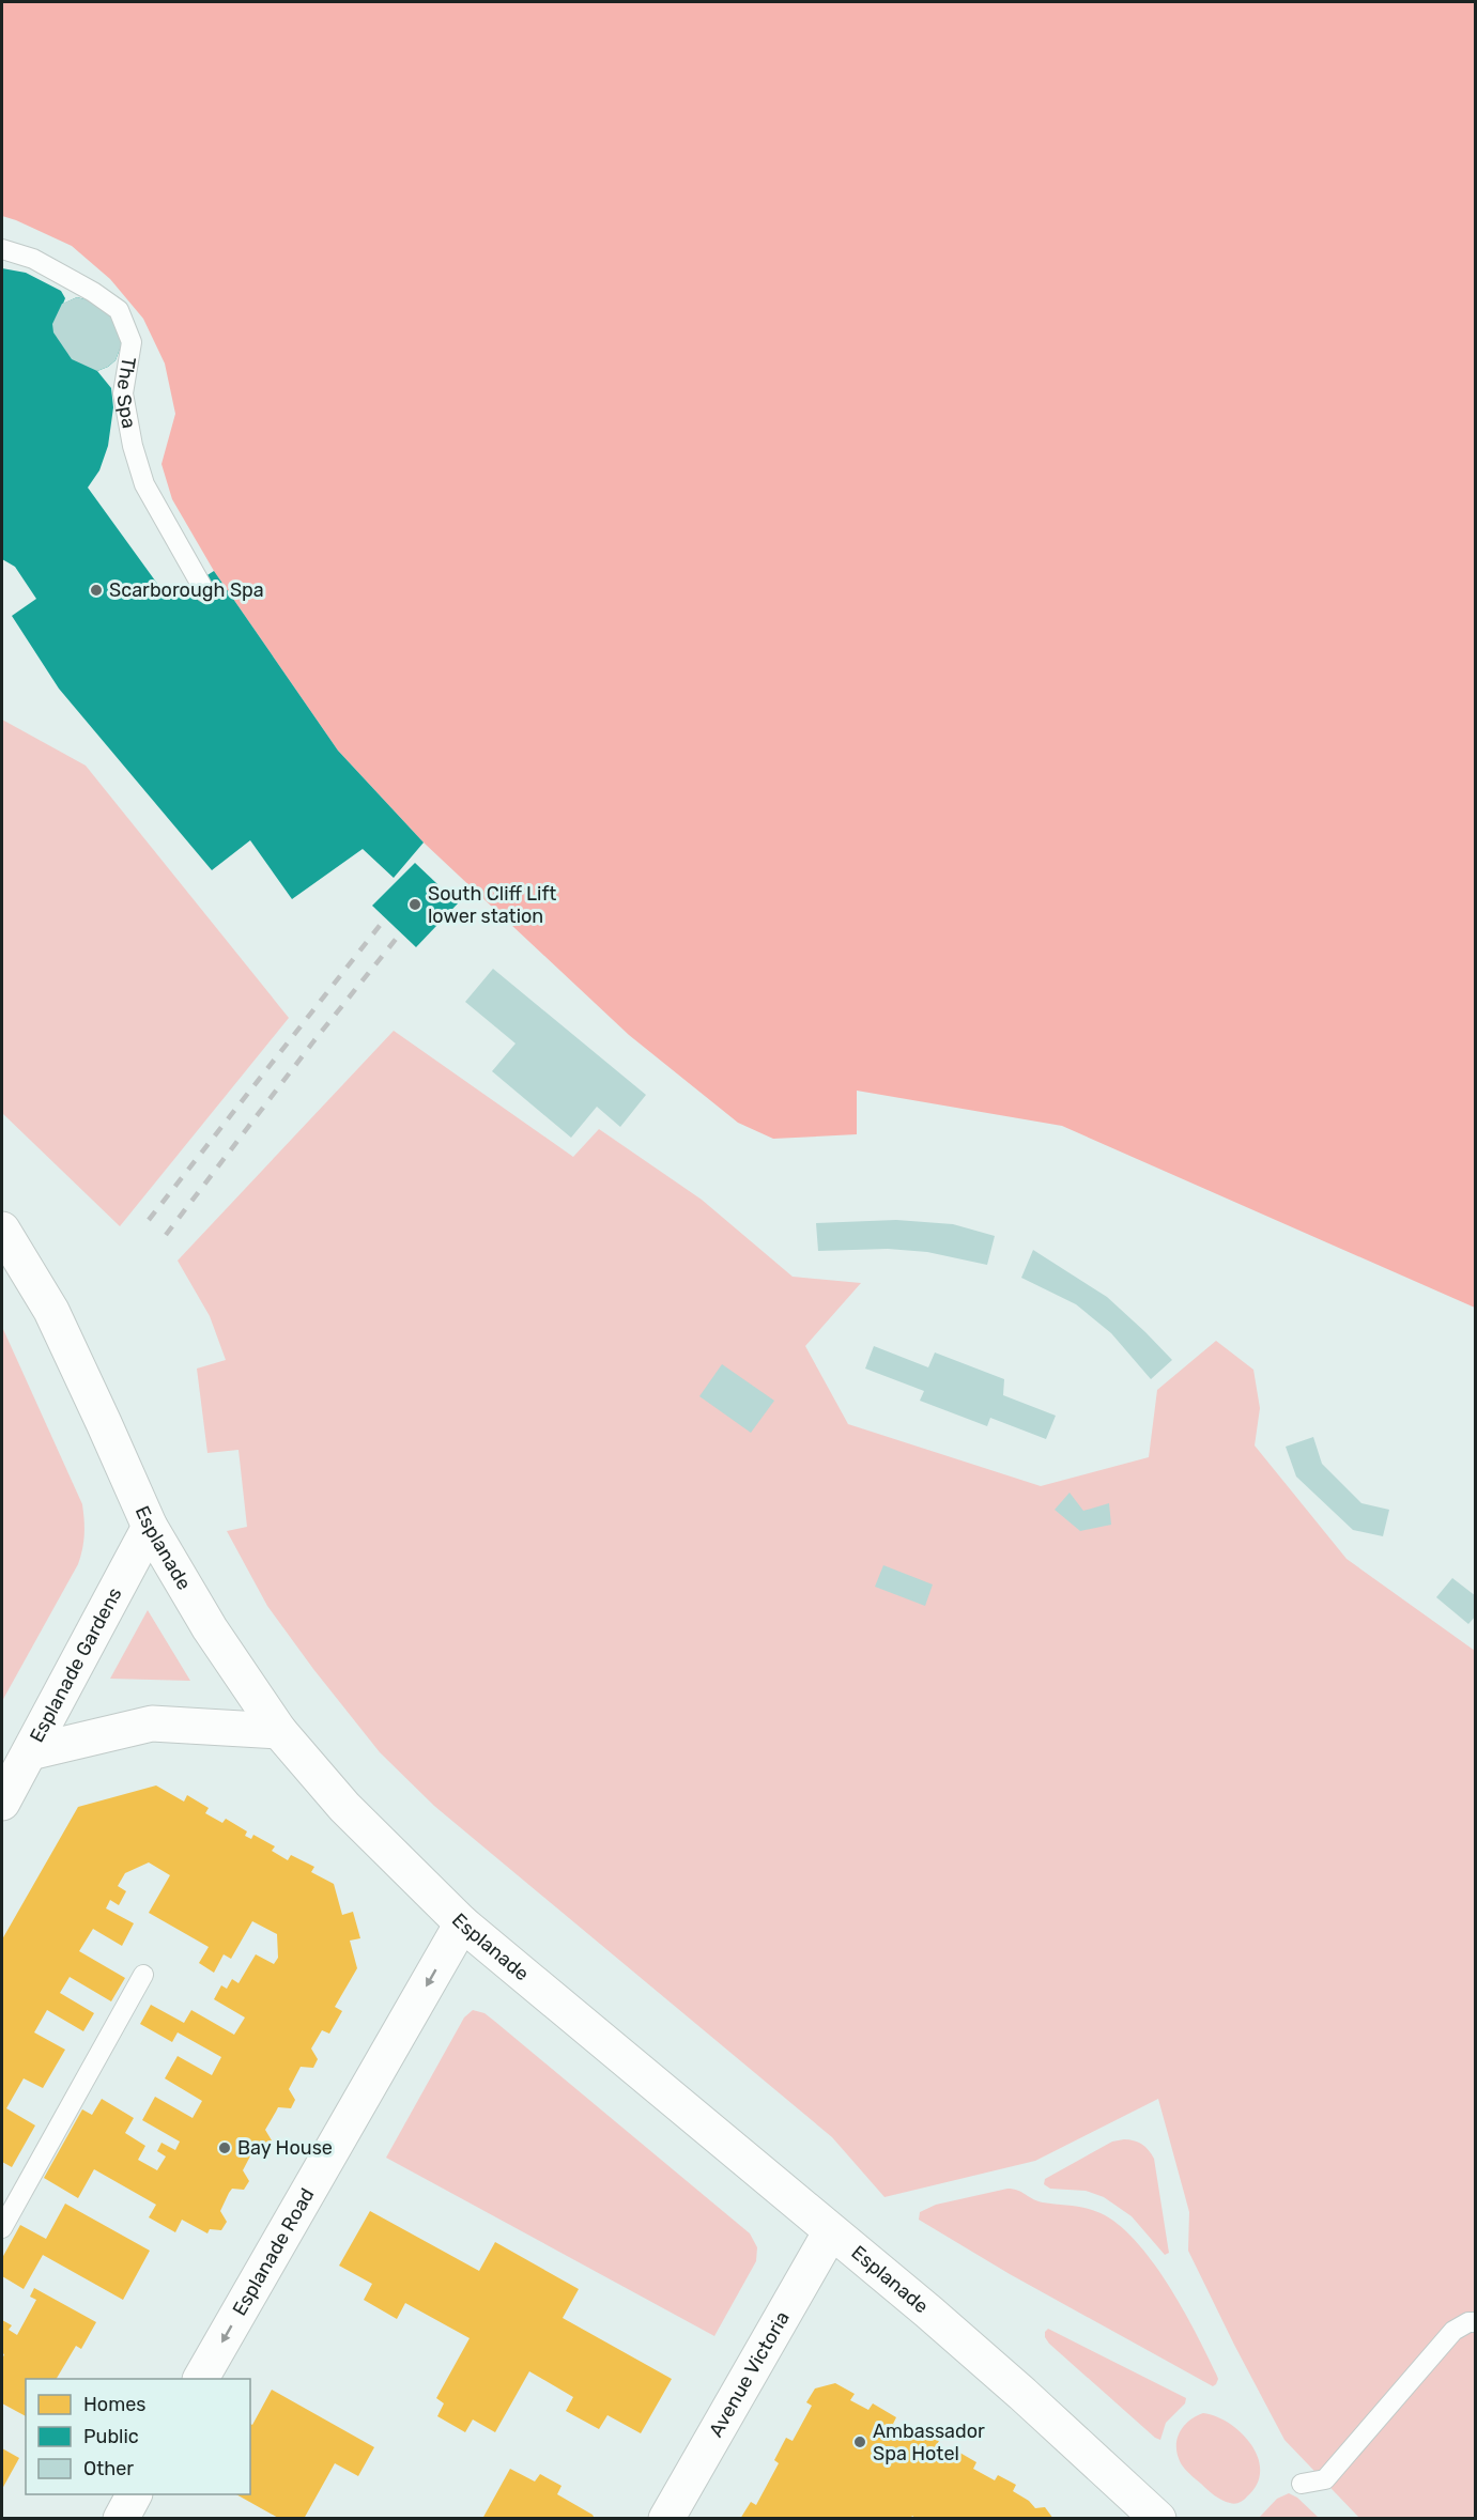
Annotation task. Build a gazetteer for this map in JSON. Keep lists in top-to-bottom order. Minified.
{"streets":{"street":["Esplanade","Esplanade Gardens","Esplanade Road","Avenue Victoria"],"lane":["The Spa"]},"crossings":[["Esplanade","Esplanade Gardens"],["Esplanade","Esplanade Road"],["Esplanade","Avenue Victoria"]],"one_way":["Esplanade Road"],"places":["Scarborough Spa","South Cliff Lift lower station","Bay House","Ambassador Spa Hotel"],"legend":["Homes","Public","Other"]}
